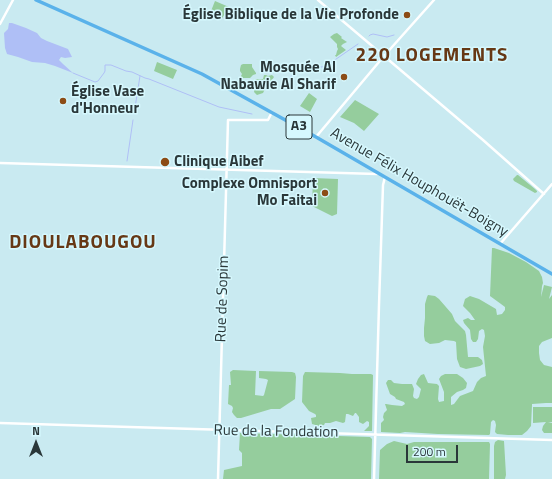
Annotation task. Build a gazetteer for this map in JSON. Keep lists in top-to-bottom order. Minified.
{"streets":{"highway":["A3","Avenue Félix Houphouët-Boigny"],"street":["Rue de Sopim","Rue de la Fondation"]},"crossings":[["Avenue Félix Houphouët-Boigny","Rue de Sopim"],["Rue de Sopim","Rue de la Fondation"]],"districts":["220 LOGEMENTS","DIOULABOUGOU"],"places":["Église Biblique de la Vie Profonde","Mosquée Al Nabawie Al Sharif","Église Vase d'Honneur","Clinique Aibef","Complexe Omnisport Mo Faitai"],"scale_bar":"200 m","north":"top"}
